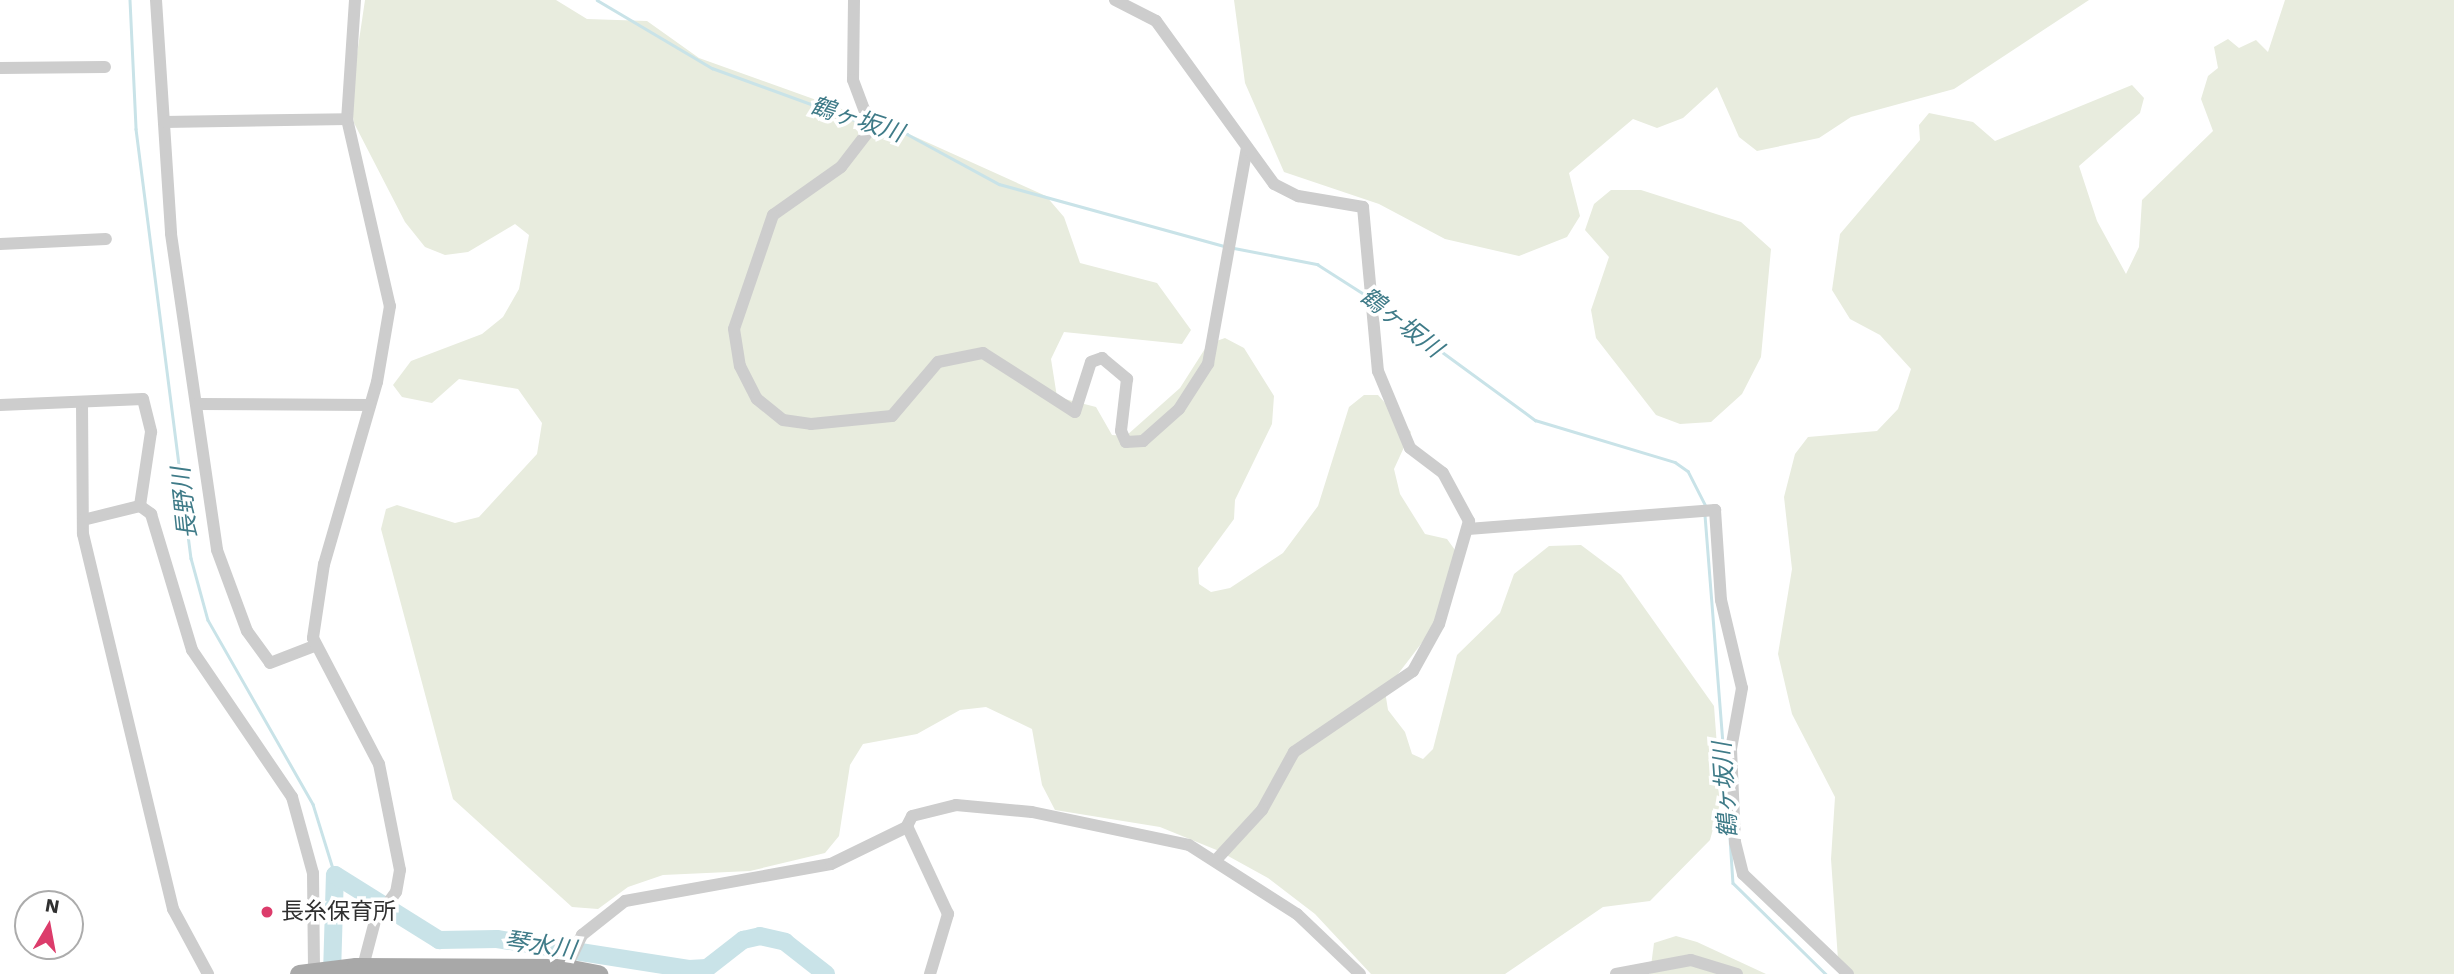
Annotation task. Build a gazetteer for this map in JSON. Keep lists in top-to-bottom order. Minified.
{"water":["鶴ヶ坂川","長野川","琴水川"],"places":["長糸保育所"],"north":"top"}
